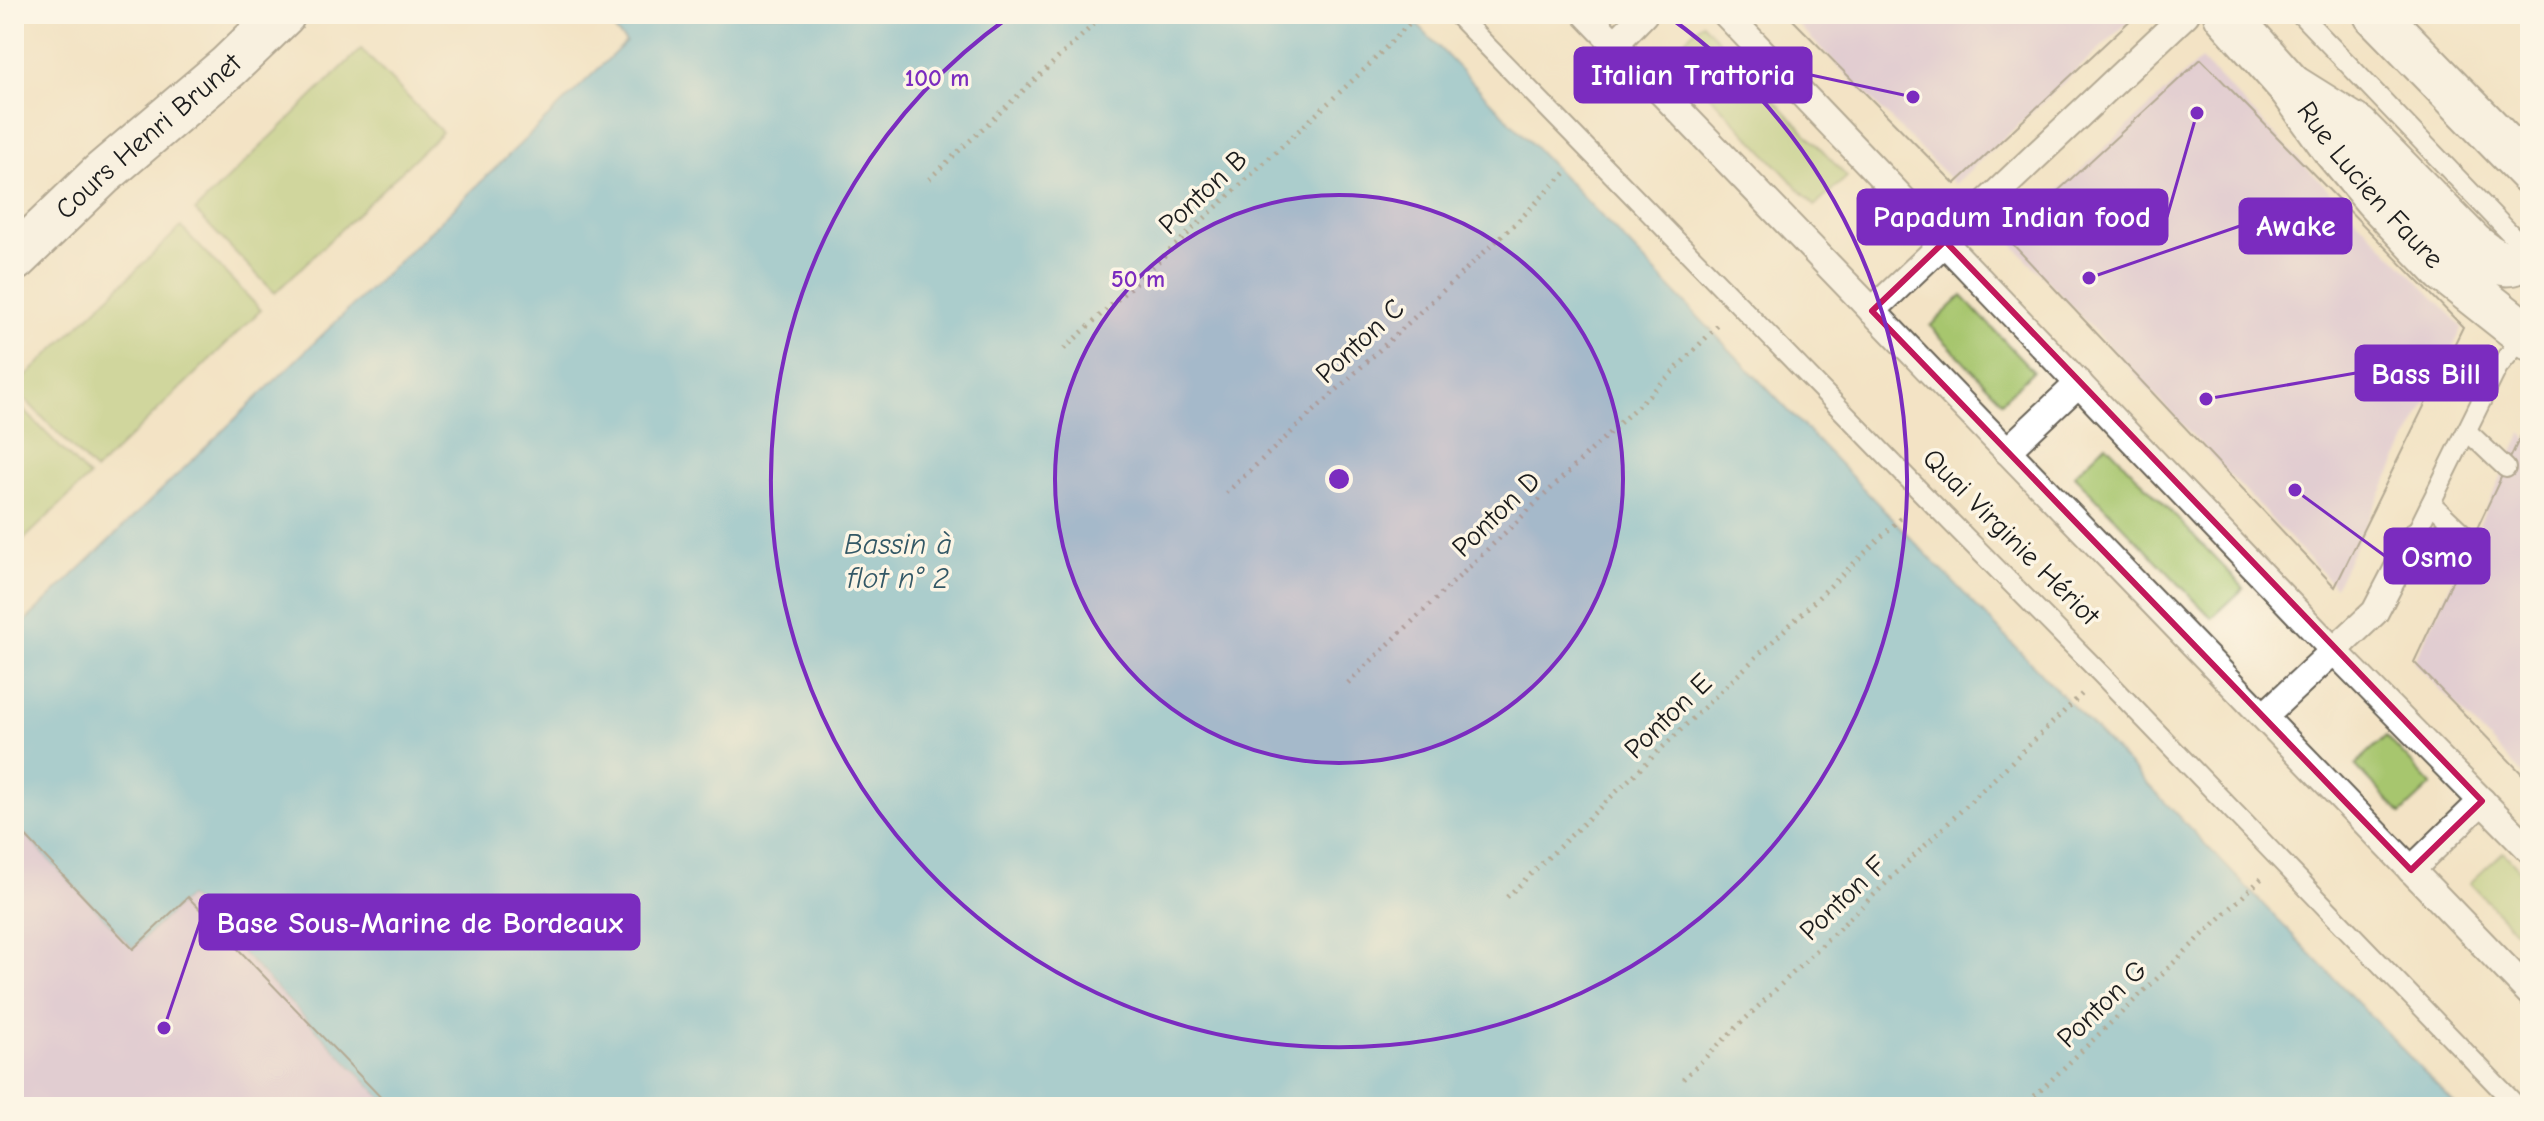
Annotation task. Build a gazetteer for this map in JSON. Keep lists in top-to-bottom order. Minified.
{"streets":{"main road":["Cours Henri Brunet","Rue Lucien Faure"],"street":["Quai Virginie Hériot"],"path":["Ponton B","Ponton C","Ponton D","Ponton E","Ponton F","Ponton G"]},"water":["Bassin à flot n° 2"],"places":["Italian Trattoria","Papadum Indian food","Awake","Bass Bill","Osmo","Base Sous-Marine de Bordeaux"],"rings":["100 m","50 m"]}
